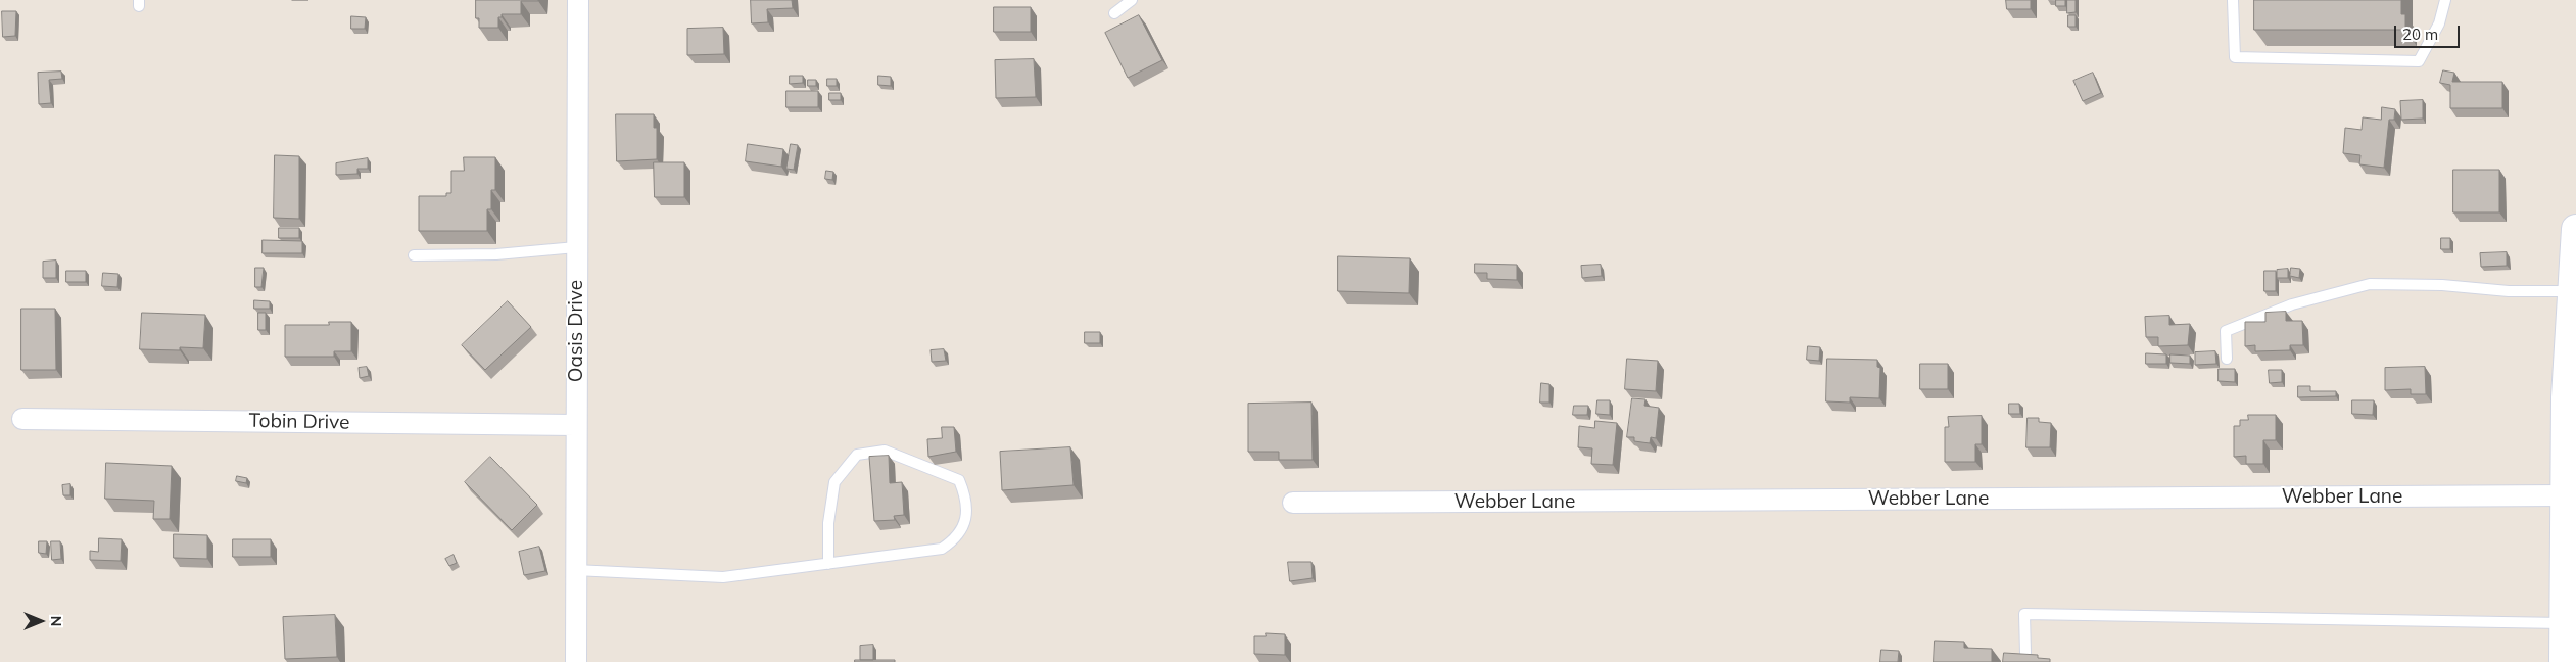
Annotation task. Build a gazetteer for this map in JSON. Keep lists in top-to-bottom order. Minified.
{"streets":{"street":["Oasis Drive","Tobin Drive","Webber Lane"]},"crossings":[["Oasis Drive","Tobin Drive"]],"scale_bar":"20 m","north":"right"}
